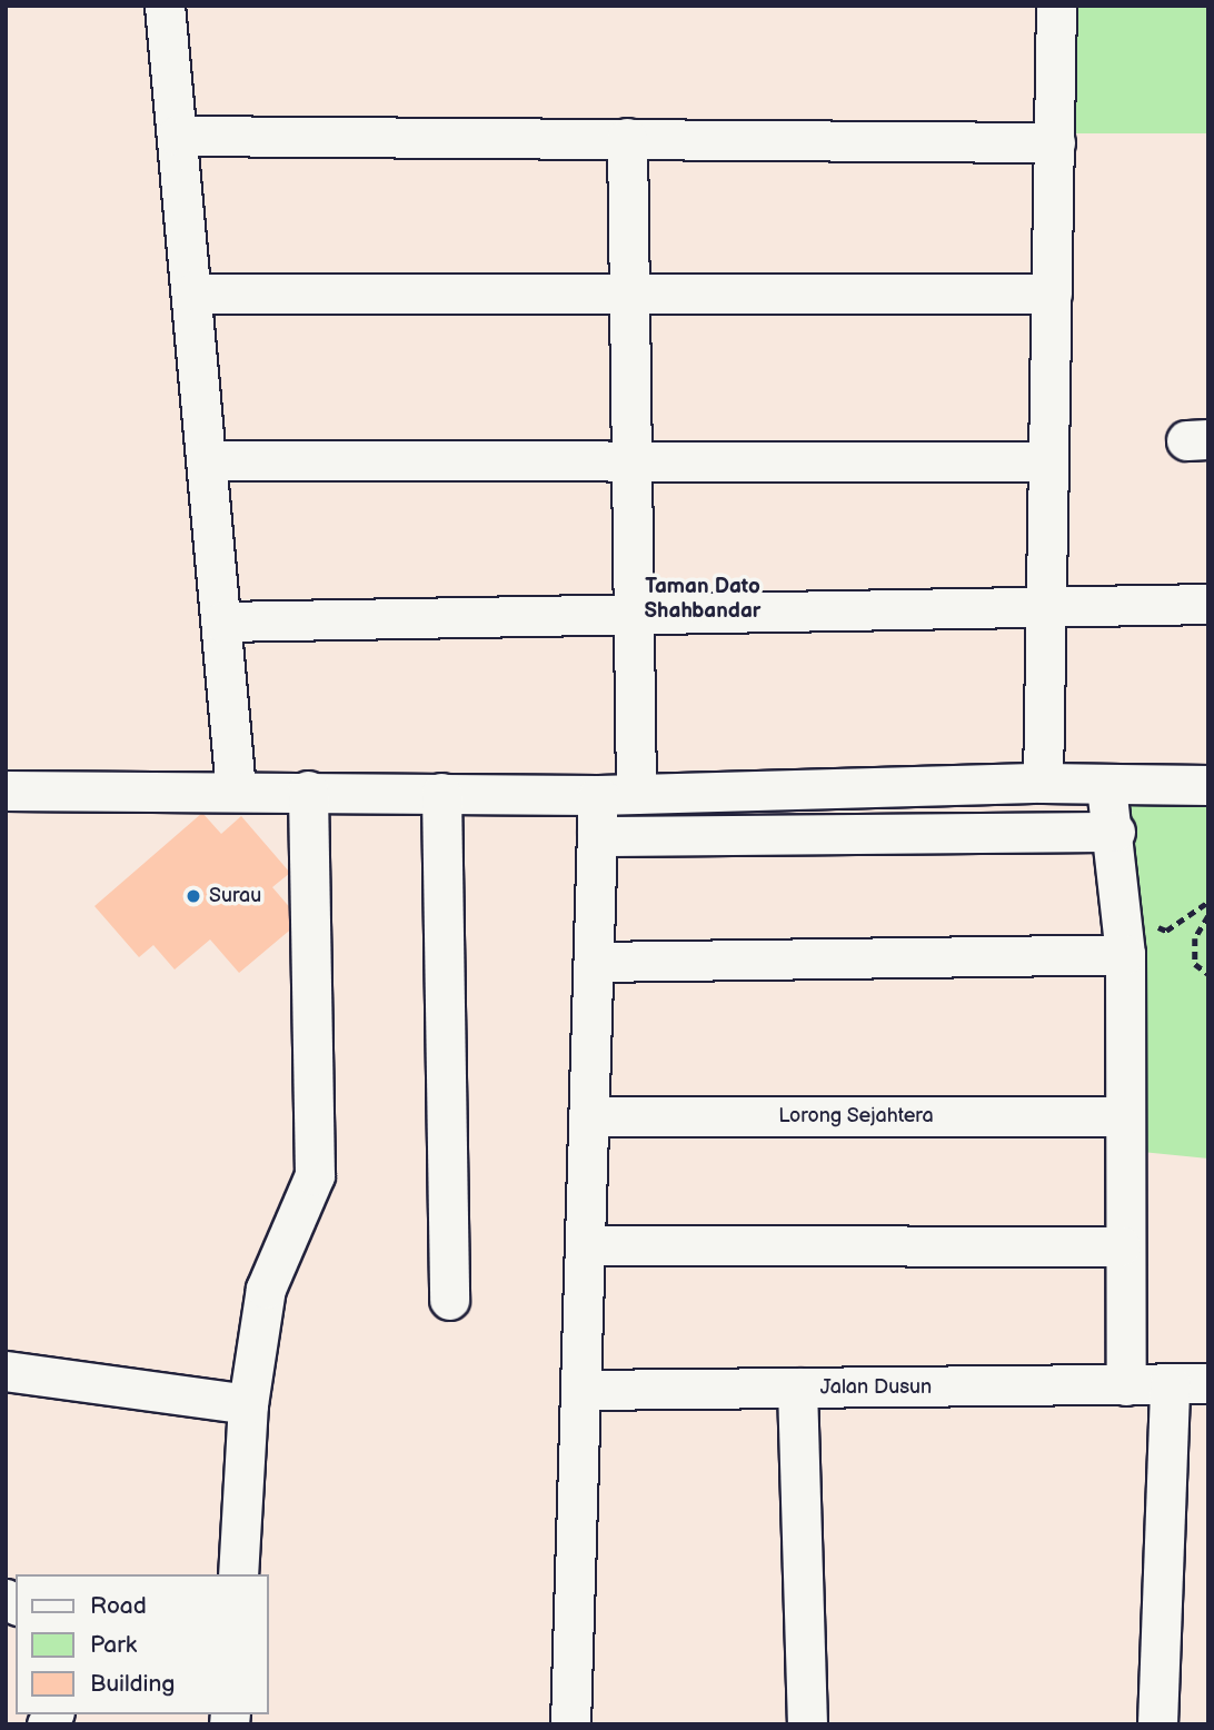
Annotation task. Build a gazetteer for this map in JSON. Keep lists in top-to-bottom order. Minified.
{"streets":{"street":["Lorong Sejahtera","Jalan Dusun"]},"districts":["Taman Dato Shahbandar"],"places":["Surau"],"legend":["Road","Park","Building"]}
